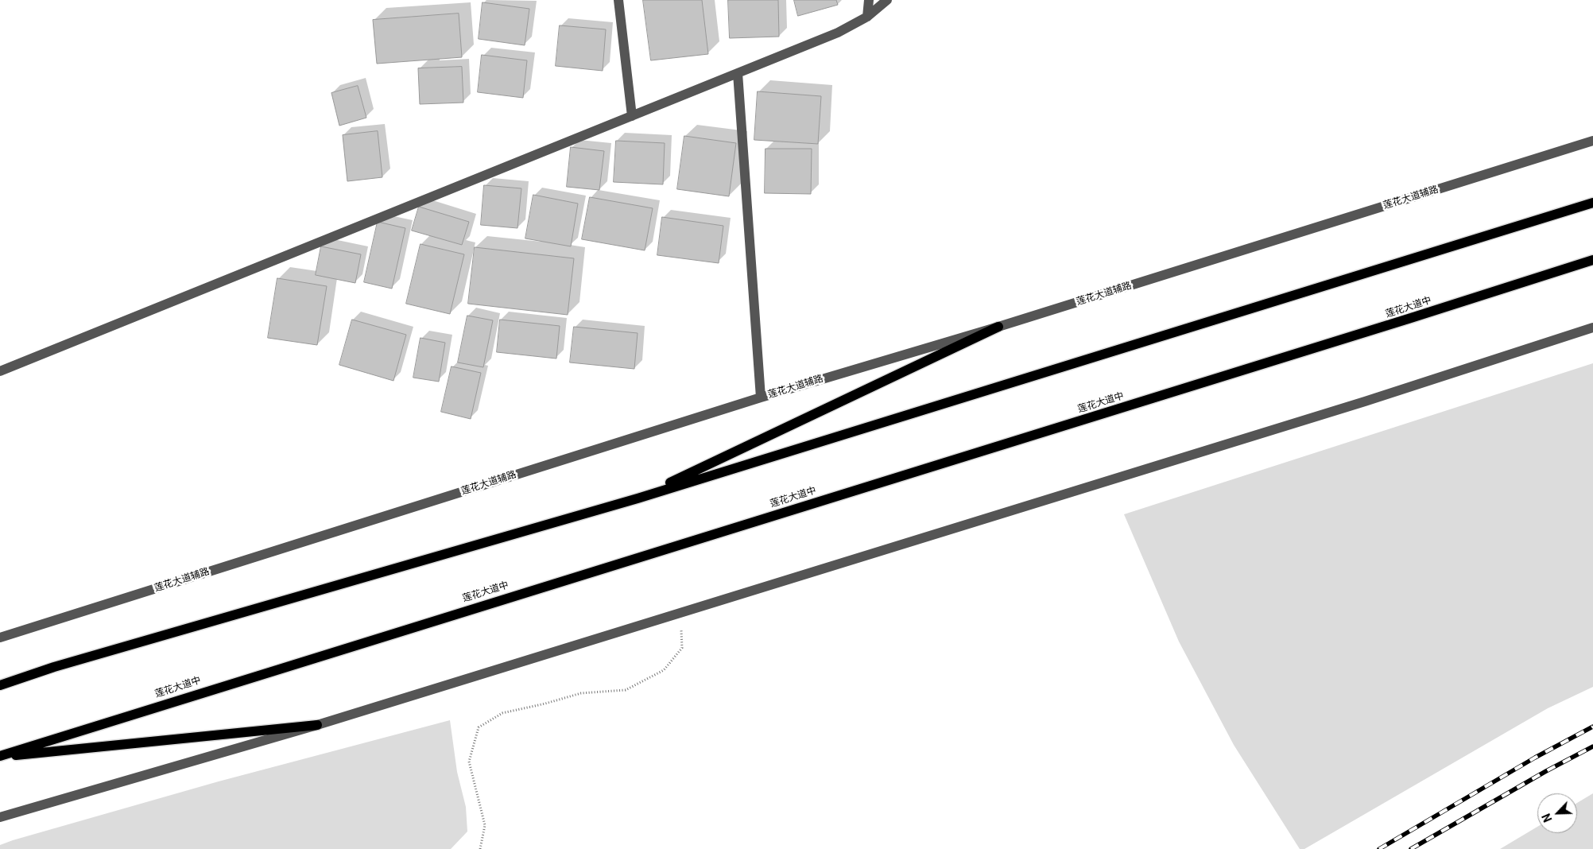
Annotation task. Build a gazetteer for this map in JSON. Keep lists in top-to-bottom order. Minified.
{"streets":{"main road":["莲花大道中"],"street":["莲花大道辅路"]},"north":"bottom left"}
